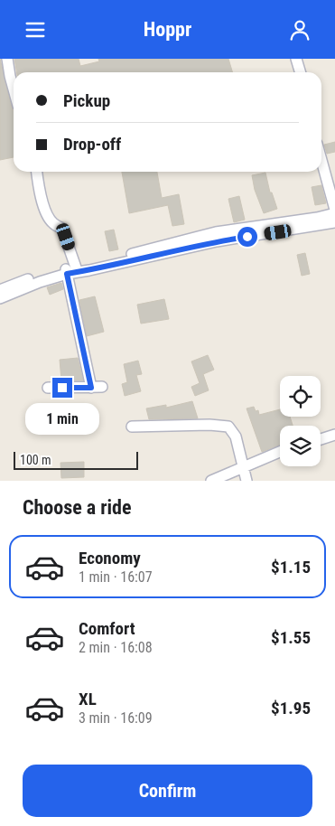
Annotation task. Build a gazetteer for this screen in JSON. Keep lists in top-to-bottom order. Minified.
{"scale_bar":"100 m","page":{"header":"Hoppr","banner":["Pickup","Drop-off"],"bubble":"1 min","scale":"100 m","heading":"Choose a ride","list":[{"name":"Economy","note":"1 min · 16:07","value":"$1.15"},{"name":"Comfort","note":"2 min · 16:08","value":"$1.55"},{"name":"XL","note":"3 min · 16:09","value":"$1.95"}],"buttons":"Confirm"}}
